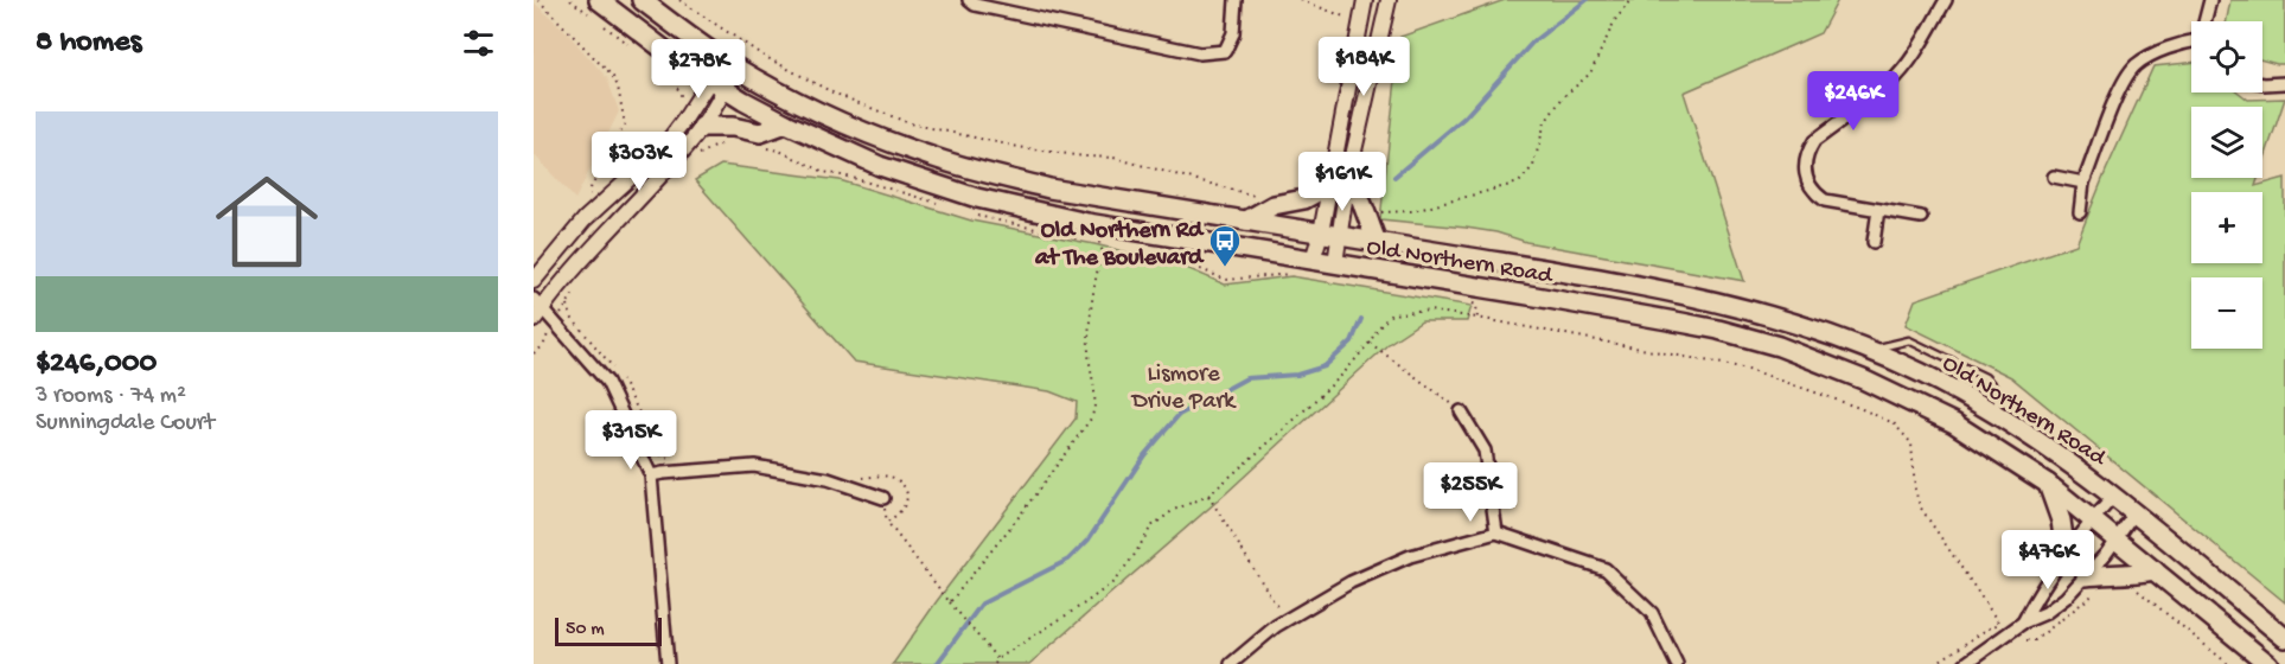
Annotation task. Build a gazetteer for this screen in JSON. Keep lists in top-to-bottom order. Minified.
{"streets":{"highway":["Old Northern Road"]},"parks":["Lismore Drive Park"],"places":{"bus stop":["Old Northern Rd at The Boulevard"]},"scale_bar":"50 m","page":{"heading":"8 homes","map_buttons":["+","−"],"price":["$184K","$278K","$246K","$303K","$161K","$315K","$255K","$476K"],"list":[{"name":"$246,000","note":"3 rooms · 74 m² · Sunningdale Court"}],"scale":"50 m"}}
